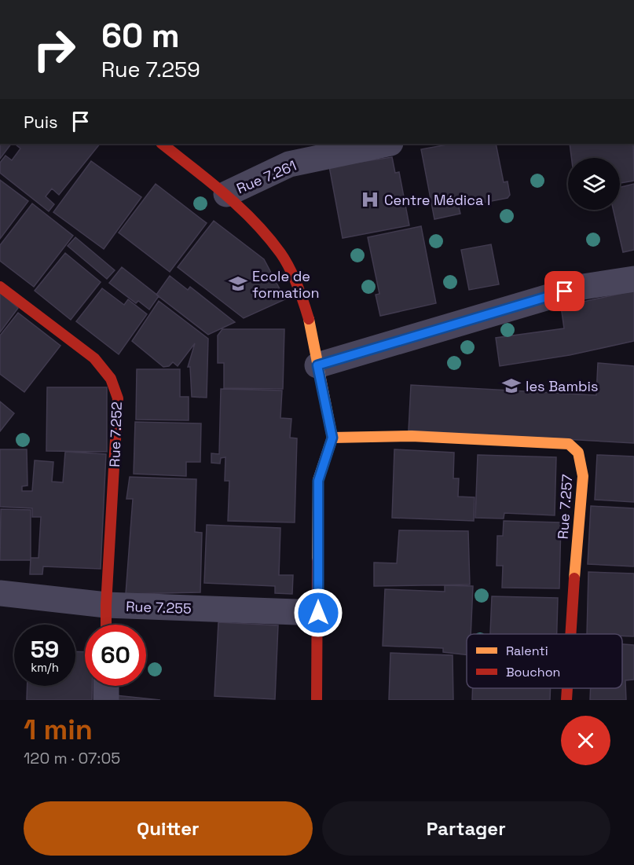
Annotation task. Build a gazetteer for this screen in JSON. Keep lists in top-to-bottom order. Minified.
{"streets":{"street":["Rue 7.261","Rue 7.252","Rue 7.257","Rue 7.255"]},"crossings":[["Rue 7.252","Rue 7.255"]],"places":{"hospital":["Centre Médica l"],"school or university":["Ecole de formation","les Bambis"]},"legend":["Ralenti","Bouchon"],"page":{"turn":["60 m","Rue 7.259"],"then":"Puis","speed":"59 km/h","limit":"60","heading":["1 min","120 m · 07:05"],"buttons":["Quitter","Partager"]}}
